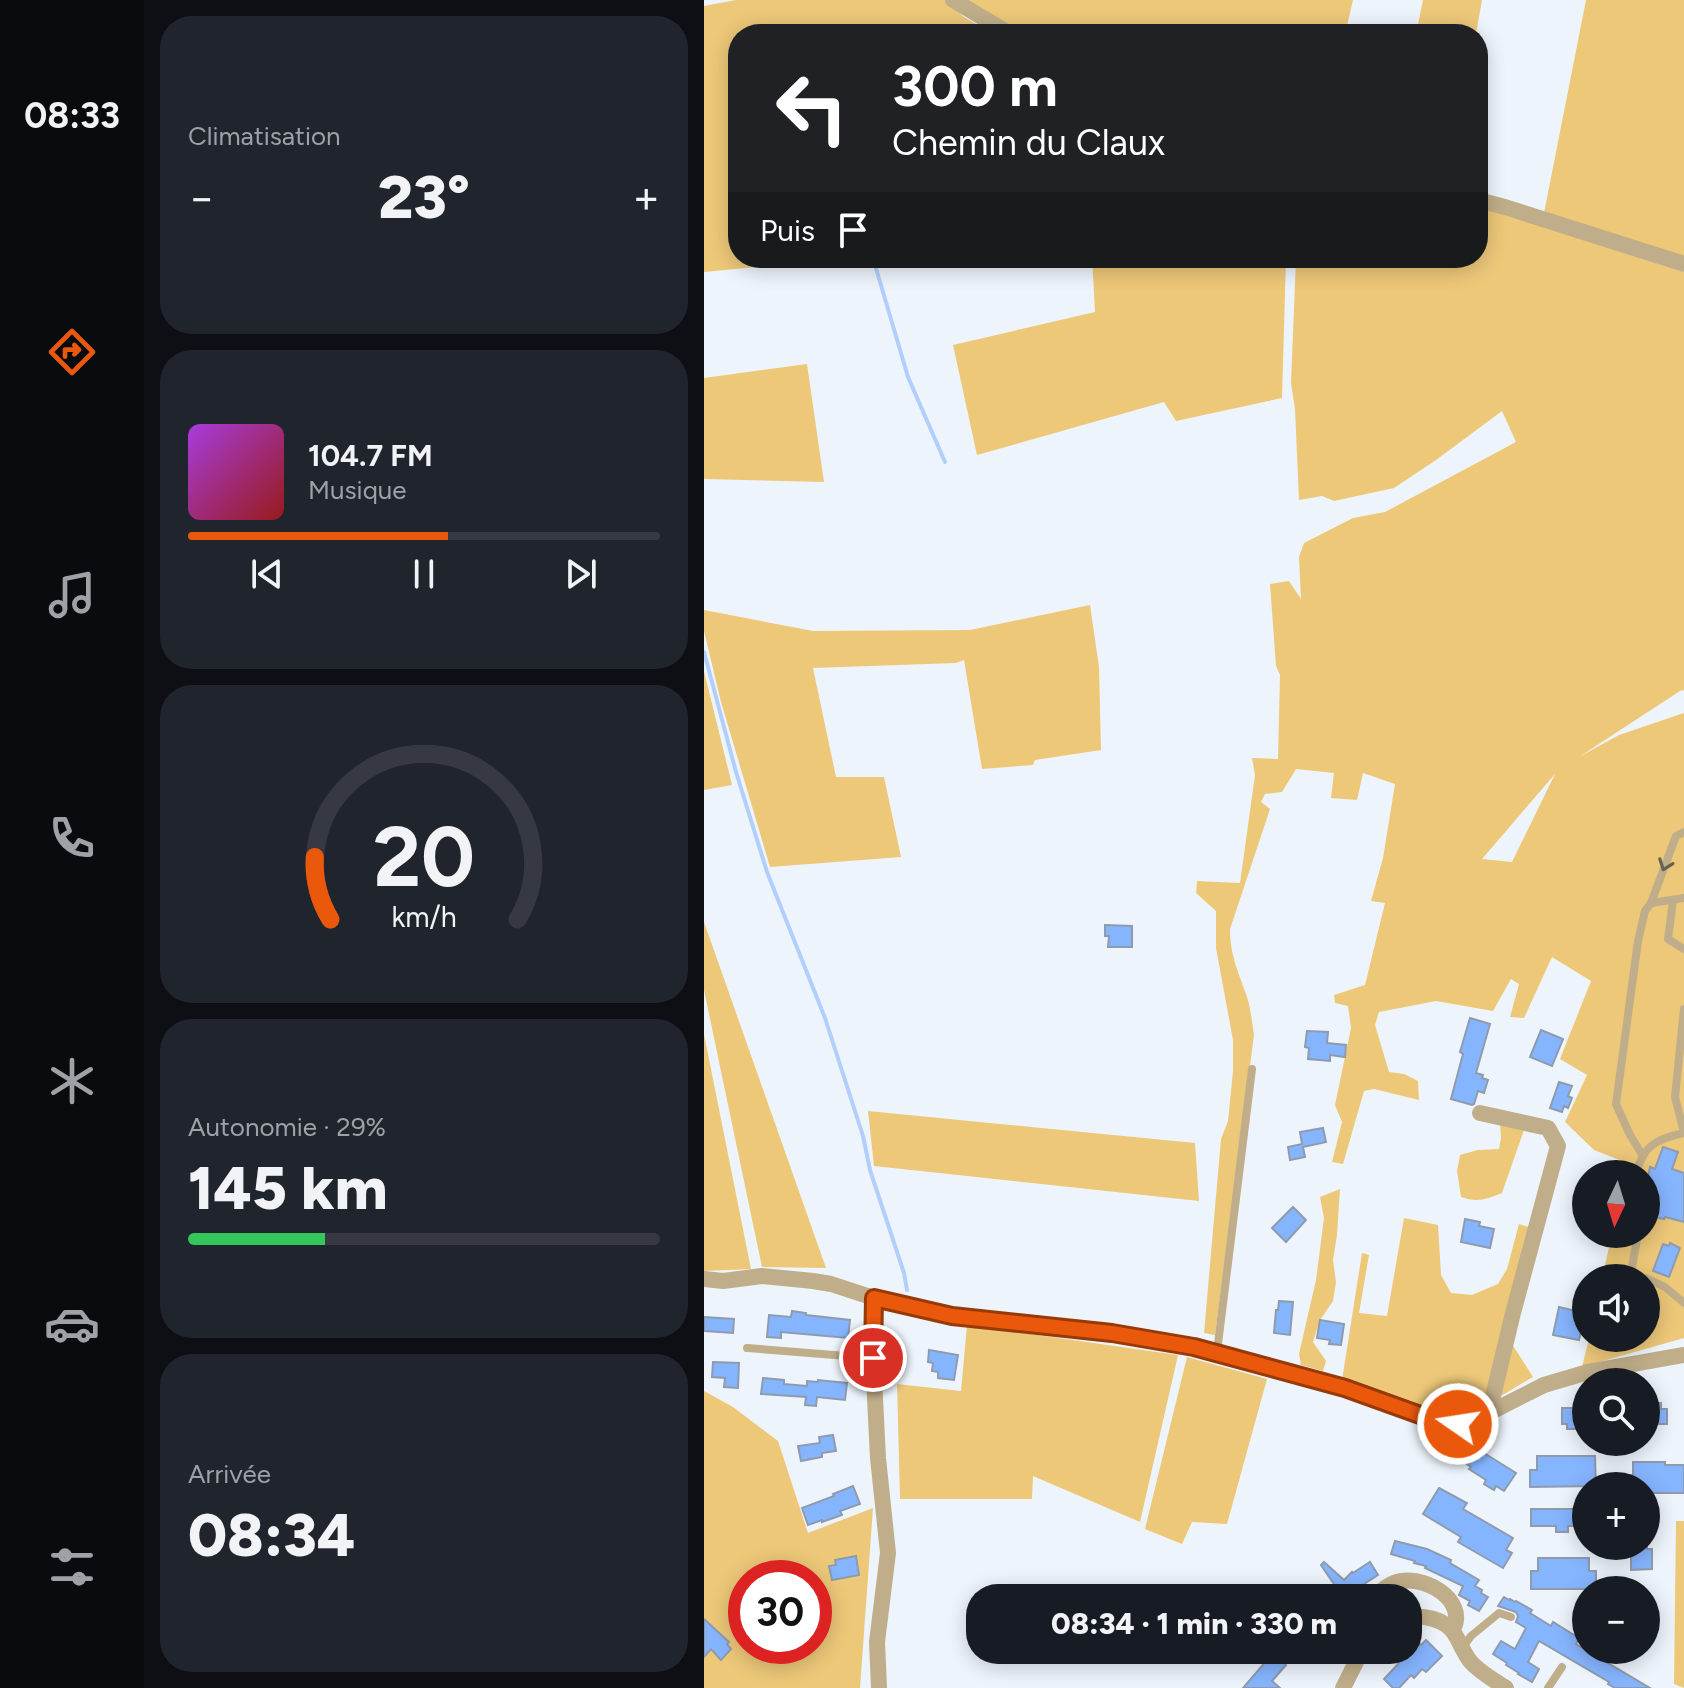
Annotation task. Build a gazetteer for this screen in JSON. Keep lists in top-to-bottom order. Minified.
{"north":"bottom","page":{"tabs":"08:33","tile":["Climatisation",["Autonomie · 29%","145 km"],["Arrivée","08:34"]],"turn":["300 m","Chemin du Claux"],"heat":["−","23°","+"],"then":"Puis","song":["104.7 FM","Musique"],"map_buttons":["+","−"],"limit":"30","trip":"08:34 · 1 min · 330 m","gauge":["20","km/h"]}}
